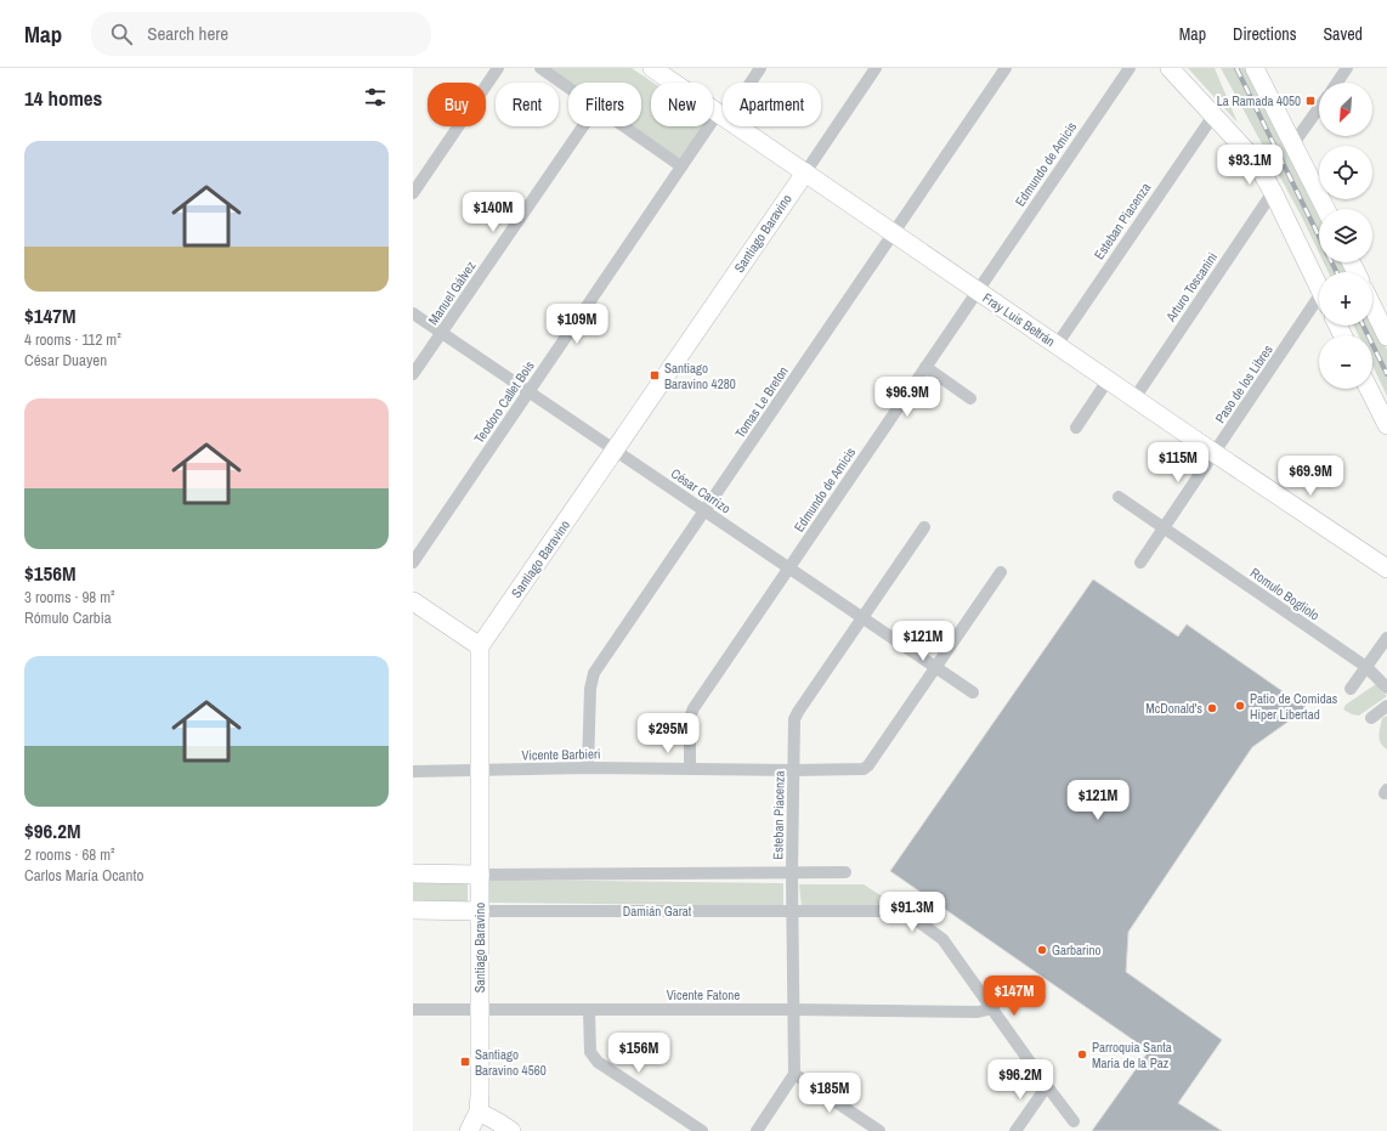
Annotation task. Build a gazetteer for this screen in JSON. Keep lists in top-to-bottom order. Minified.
{"streets":{"main road":["Santiago Baravino","Fray Luis Beltrán","Damián Garat"],"street":["Edmundo de Amicis","Esteban Piacenza","Arturo Toscanini","Manuel Gálvez","Paso de los Libres","Teodoro Callet Bois","Tomas Le Breton","César Carrizo","Romulo Bogliolo","Vicente Barbieri","Vicente Fatone"]},"crossings":[["Edmundo de Amicis","Fray Luis Beltrán"],["Edmundo de Amicis","César Carrizo"],["Edmundo de Amicis","Vicente Barbieri"],["Esteban Piacenza","Fray Luis Beltrán"],["Esteban Piacenza","César Carrizo"],["Esteban Piacenza","Vicente Barbieri"],["Esteban Piacenza","Damián Garat"],["Esteban Piacenza","Vicente Fatone"],["Santiago Baravino","Fray Luis Beltrán"],["Santiago Baravino","César Carrizo"],["Santiago Baravino","Vicente Barbieri"],["Santiago Baravino","Damián Garat"],["Santiago Baravino","Vicente Fatone"],["Arturo Toscanini","Fray Luis Beltrán"],["Manuel Gálvez","César Carrizo"],["Fray Luis Beltrán","Paso de los Libres"],["Fray Luis Beltrán","Teodoro Callet Bois"],["Fray Luis Beltrán","Tomas Le Breton"],["Paso de los Libres","Romulo Bogliolo"],["Teodoro Callet Bois","César Carrizo"],["Tomas Le Breton","César Carrizo"],["Tomas Le Breton","Vicente Barbieri"],["César Carrizo","Vicente Barbieri"],["Damián Garat","Vicente Fatone"]],"places":{"transit":["La Ramada 4050","Santiago Baravino 4280","Santiago Baravino 4560"],"other":["Patio de Comidas Hiper Libertad","McDonald's","Garbarino","Parroquia Santa Maria de la Paz"]},"north":"bottom left","page":{"header":"Map","search":"Search here","nav":["Map","Directions","Saved"],"heading":"14 homes","map_buttons":["+","−"],"chip":["Buy","Rent","Filters","New","Apartment"],"list":[{"name":"$147M","note":"4 rooms · 112 m² · César Duayen"},{"name":"$156M","note":"3 rooms · 98 m² · Rómulo Carbia"},{"name":"$96.2M","note":"2 rooms · 68 m² · Carlos María Ocanto"}],"price":["$93.1M","$140M","$109M","$96.9M","$115M","$69.9M","$121M","$295M","$121M","$91.3M","$147M","$156M","$96.2M","$185M"]}}
